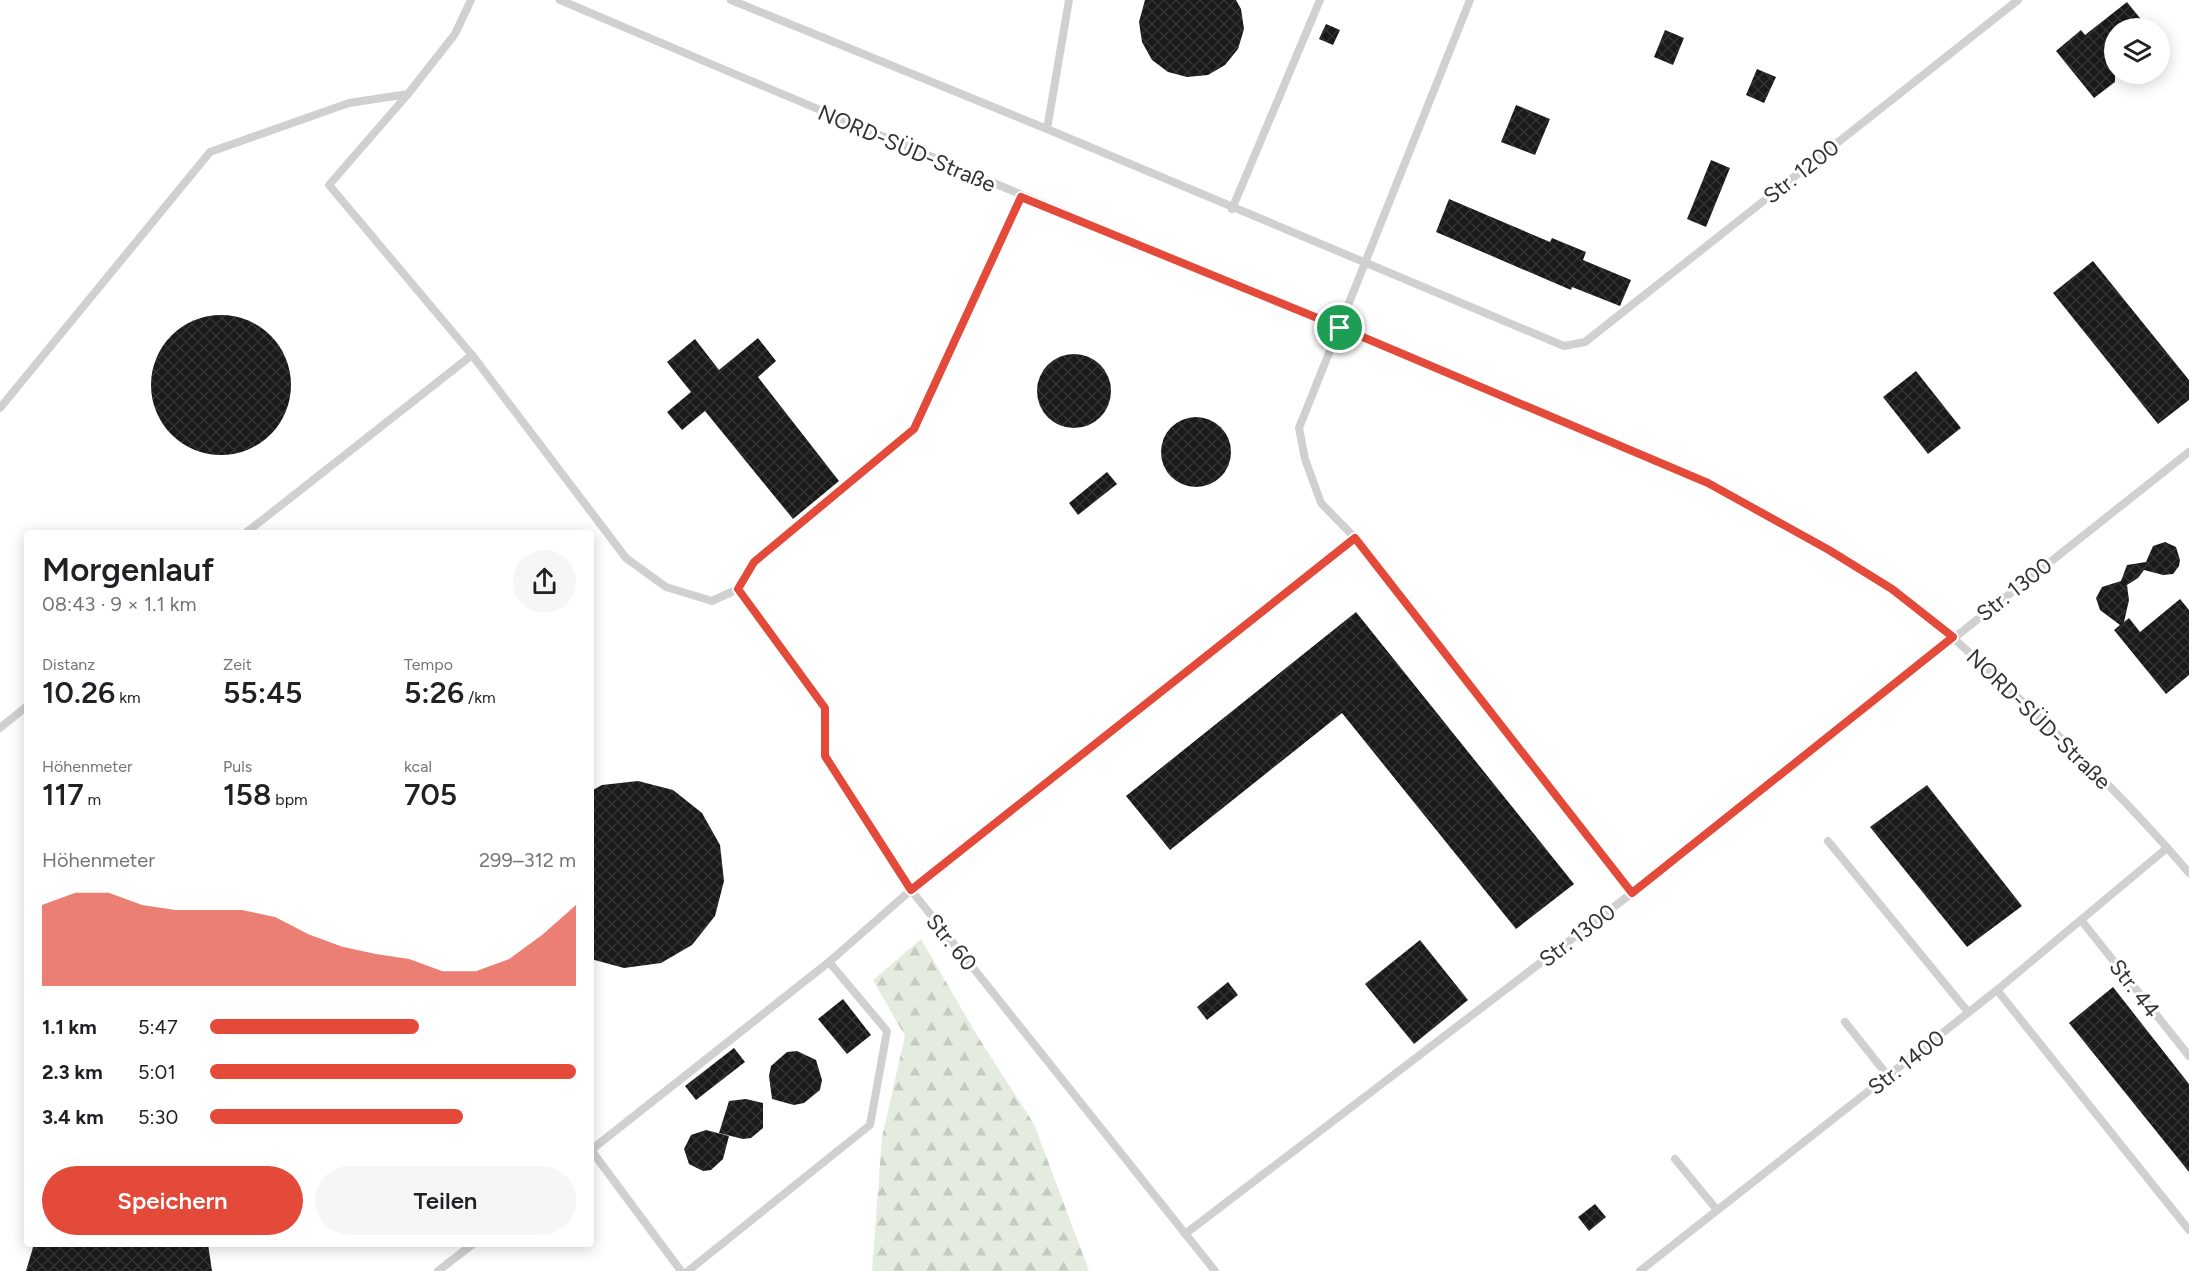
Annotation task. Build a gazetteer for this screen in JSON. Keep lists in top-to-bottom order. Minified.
{"streets":{"lane":["NORD-SÜD-Straße","Str. 1200","Str. 1300","Str. 60","Str. 44","Str. 1400"]},"crossings":[["NORD-SÜD-Straße","Str. 1300"],["NORD-SÜD-Straße","Str. 1400"],["Str. 1300","Str. 60"],["Str. 44","Str. 1400"]],"page":{"heading":["Morgenlauf","08:43 · 9 × 1.1 km"],"stats":[["Distanz","10.26 km"],["Zeit","55:45"],["Tempo","5:26 /km"],["Höhenmeter","117 m"],["Puls","158 bpm"],["kcal","705"]],"chart":["Höhenmeter","299–312 m"],"list":[{"name":"1.1 km","note":"5:47"},{"name":"2.3 km","note":"5:01"},{"name":"3.4 km","note":"5:30"}],"buttons":["Speichern","Teilen"]}}
